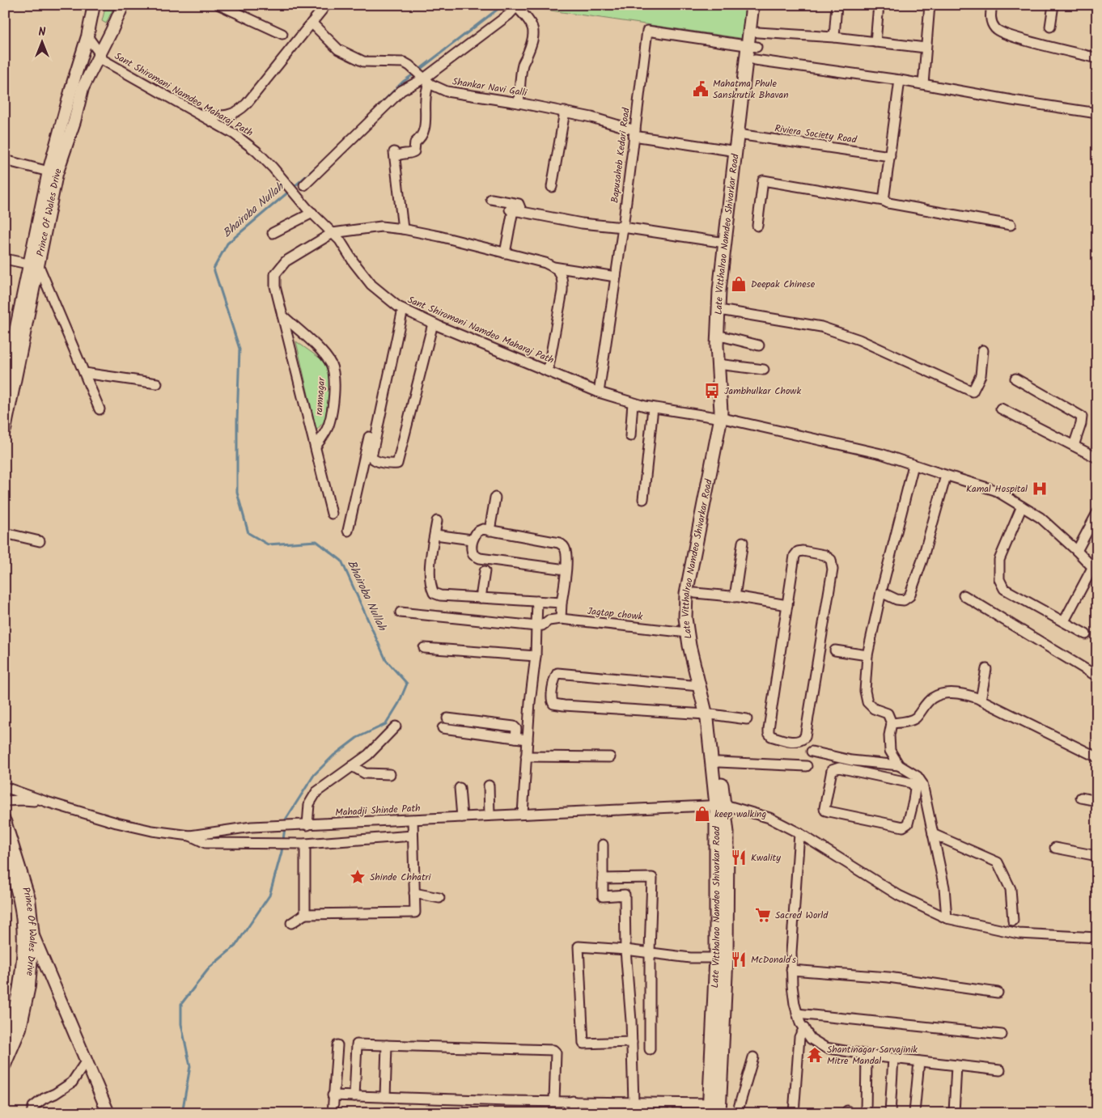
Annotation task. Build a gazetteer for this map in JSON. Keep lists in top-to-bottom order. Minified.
{"streets":{"main road":["Late Vitthalrao Namdeo Shivarkar Road"],"street":["Shankar Navi Galli","Sant Shiromani Namdeo Maharaj Path","Riviera Society Road","Bapusaheb Kedari Road","Prince Of Wales Drive","ramnagar","Jagtap chowk","Mahadji Shinde Path"]},"crossings":[["Shankar Navi Galli","Bapusaheb Kedari Road"],["Shankar Navi Galli","Late Vitthalrao Namdeo Shivarkar Road"],["Sant Shiromani Namdeo Maharaj Path","Bapusaheb Kedari Road"],["Sant Shiromani Namdeo Maharaj Path","Prince Of Wales Drive"],["Sant Shiromani Namdeo Maharaj Path","Late Vitthalrao Namdeo Shivarkar Road"],["Riviera Society Road","Late Vitthalrao Namdeo Shivarkar Road"],["Bapusaheb Kedari Road","Late Vitthalrao Namdeo Shivarkar Road"],["Late Vitthalrao Namdeo Shivarkar Road","Jagtap chowk"],["Late Vitthalrao Namdeo Shivarkar Road","Mahadji Shinde Path"]],"water":["Bhairoba Nullah"],"places":{"public building":["Mahatma Phule Sanskrutik Bhavan"],"shop":["Deepak Chinese","keep walking"],"bus stop":["Jambhulkar Chowk"],"hospital":["Kamal Hospital"],"restaurant":["Kwality","McDonald's"],"place":["Shinde Chhatri"],"supermarket":["Sacred World"],"temple":["Shantinagar Sarvajinik Mitre Mandal"]},"north":"top"}
